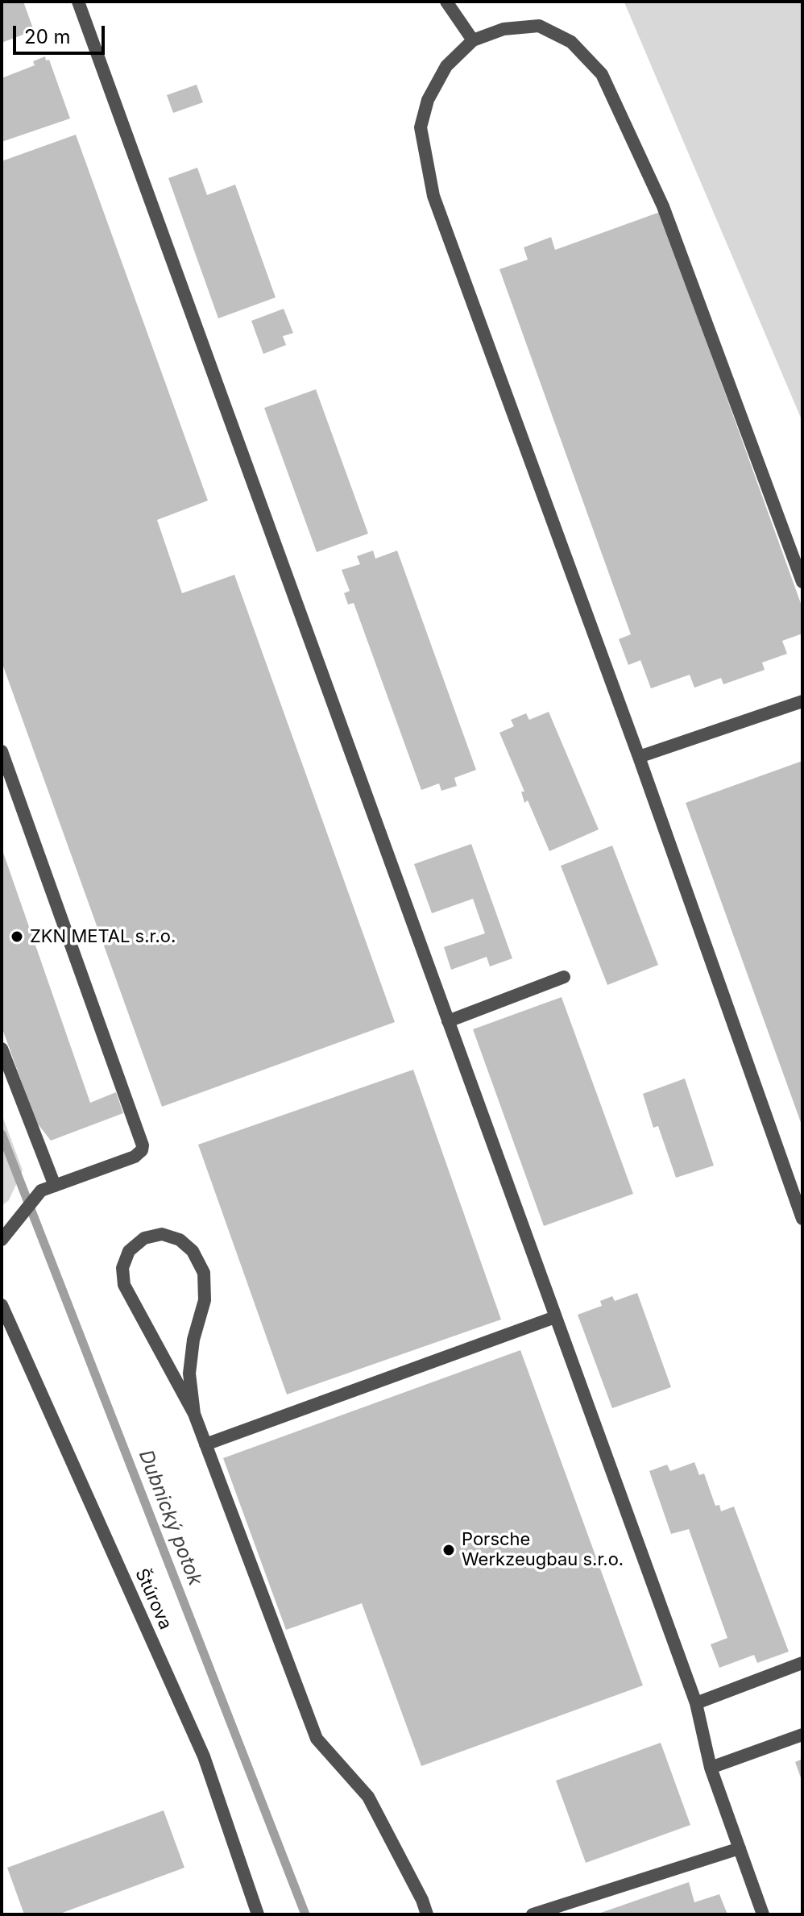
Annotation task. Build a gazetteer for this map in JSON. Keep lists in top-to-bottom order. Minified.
{"streets":{"lane":["Štúrova"]},"water":["Dubnický potok"],"places":["ZKN METAL s.r.o.","Porsche Werkzeugbau s.r.o."],"scale_bar":"20 m"}
